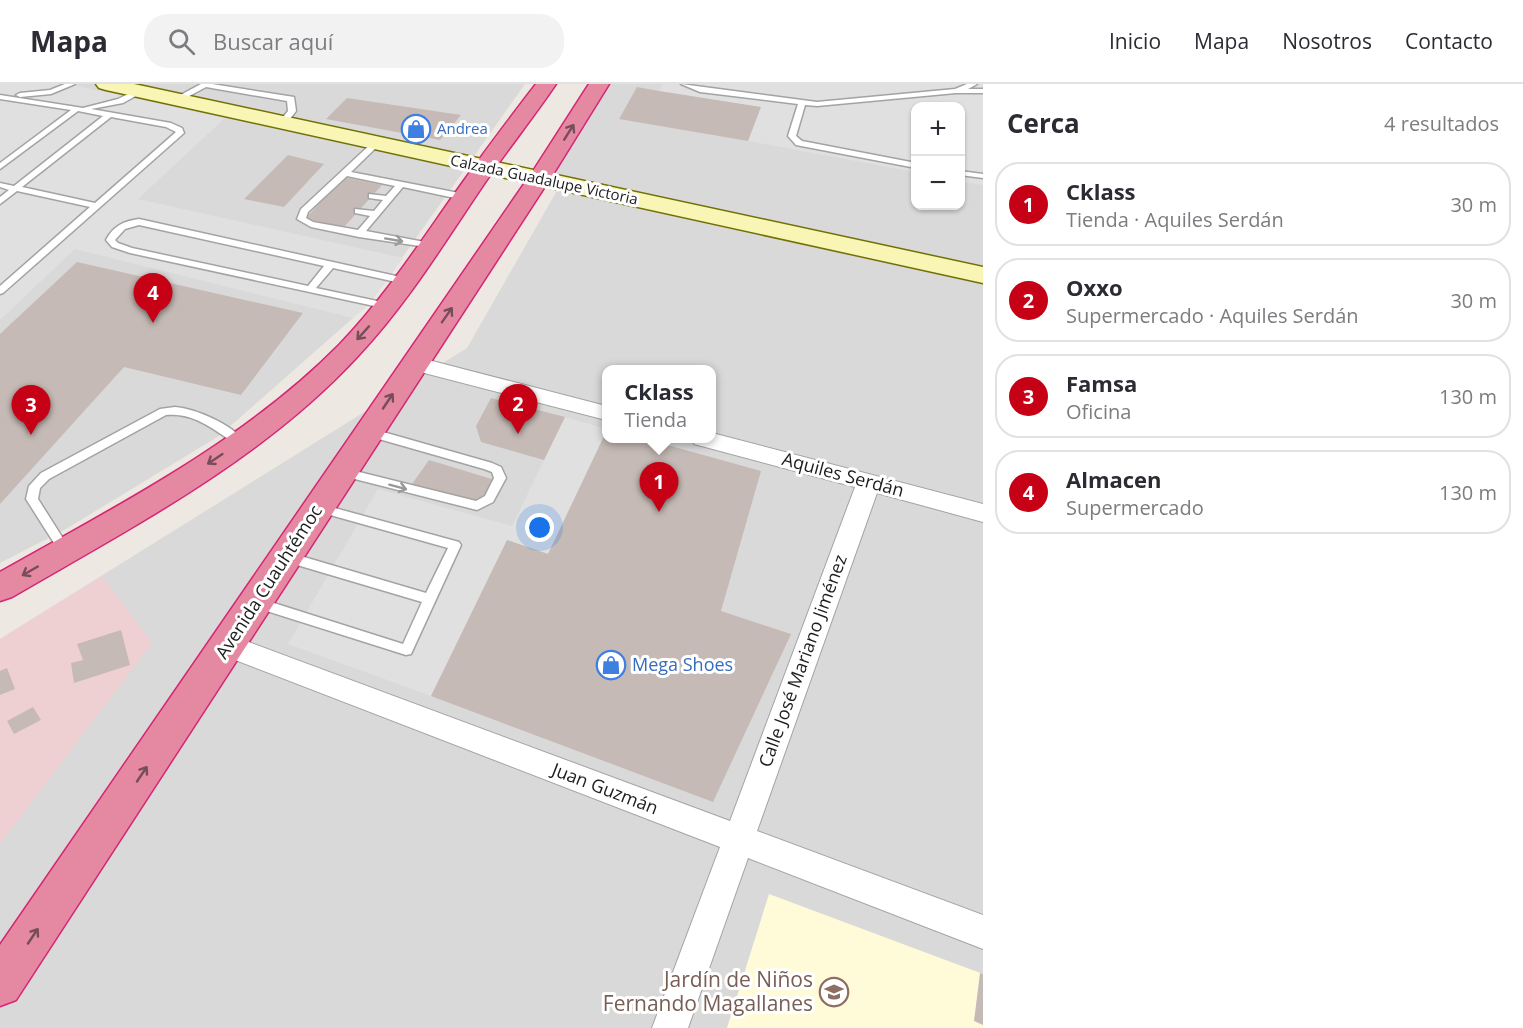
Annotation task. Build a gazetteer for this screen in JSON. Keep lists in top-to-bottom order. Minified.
{"streets":{"highway":["Avenida Cuauhtémoc"],"street":["Calzada Guadalupe Victoria","Aquiles Serdán","Calle José Mariano Jiménez","Juan Guzmán"]},"crossings":[["Calzada Guadalupe Victoria","Avenida Cuauhtémoc"],["Aquiles Serdán","Calle José Mariano Jiménez"],["Avenida Cuauhtémoc","Juan Guzmán"],["Calle José Mariano Jiménez","Juan Guzmán"]],"places":{"shop":["Andrea","Mega Shoes"],"school or university":["Jardín de Niños Fernando Magallanes"]},"page":{"header":"Mapa","search":"Buscar aquí","nav":["Inicio","Mapa","Nosotros","Contacto"],"heading":["Cerca","4 resultados"],"map_buttons":["+","−"],"list":[{"mark":"1","name":"Cklass","note":"Tienda · Aquiles Serdán","value":"30 m"},{"mark":"2","name":"Oxxo","note":"Supermercado · Aquiles Serdán","value":"30 m"},{"mark":"3","name":"Famsa","note":"Oficina","value":"130 m"},{"mark":"4","name":"Almacen","note":"Supermercado","value":"130 m"}],"pins":["4","2","3","1"],"popup":["Cklass","Tienda"]}}
